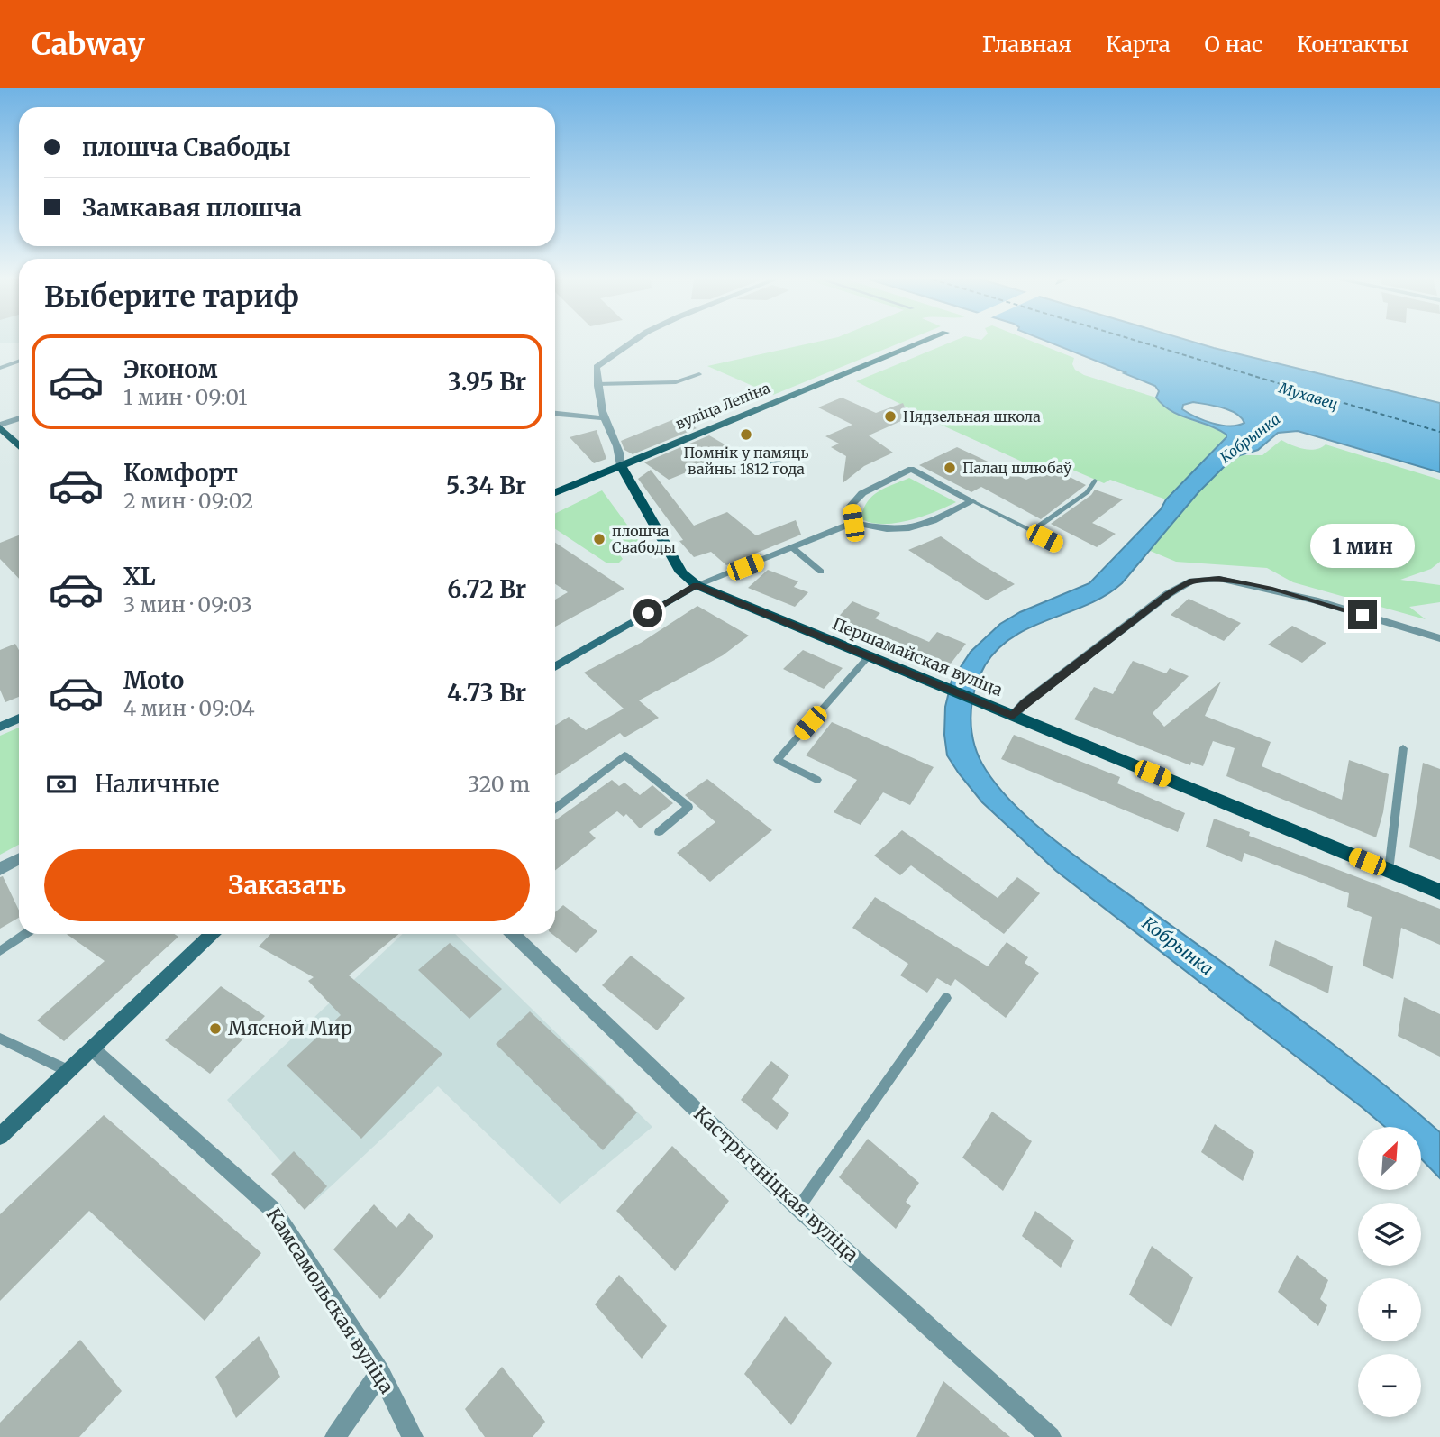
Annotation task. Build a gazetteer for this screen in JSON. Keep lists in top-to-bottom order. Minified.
{"streets":{"main road":["вуліца Леніна","Першамайская вуліца"],"street":["Кастрычніцкая вуліца","Камсамольская вуліца"]},"water":["Мухавец","Кобрынка"],"places":["Нядзельная школа","Помнік у памяць вайны 1812 года","Палац шлюбаў","плошча Свабоды","Мясной Мир"],"north":"top right","page":{"header":"Cabway","nav":["Главная","Карта","О нас","Контакты"],"banner":["плошча Свабоды","Замкавая плошча"],"heading":"Выберите тариф","list":[{"name":"Эконом","note":"1 мин · 09:01","value":"3.95 Br"},{"name":"Комфорт","note":"2 мин · 09:02","value":"5.34 Br"},{"name":"XL","note":"3 мин · 09:03","value":"6.72 Br"},{"name":"Moto","note":"4 мин · 09:04","value":"4.73 Br"}],"bubble":"1 мин","pay":["Наличные","320 m"],"buttons":"Заказать","map_buttons":["+","−"]}}
